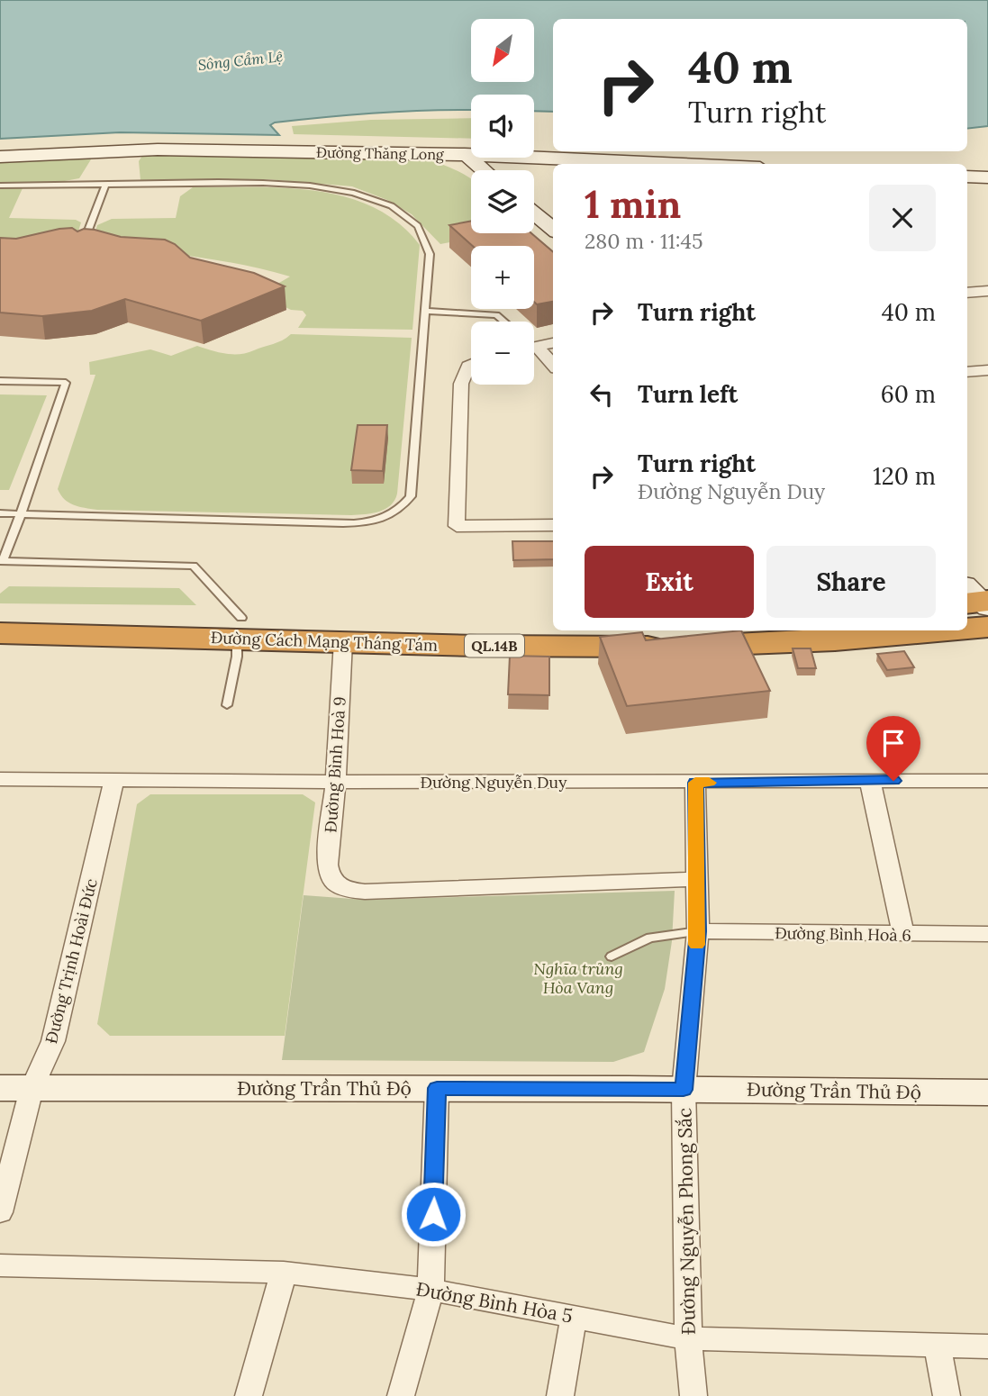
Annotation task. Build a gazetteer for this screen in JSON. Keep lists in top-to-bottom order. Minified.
{"streets":{"highway":["Đường Cách Mạng Tháng Tám","QL.14B"],"street":["Đường Thăng Long","Đường Bình Hoà 9","Đường Nguyễn Duy","Đường Bình Hoà 6","Đường Trịnh Hoài Đức","Đường Trần Thủ Độ","Đường Nguyễn Phong Sắc","Đường Bình Hòa 5"]},"crossings":[["Đường Cách Mạng Tháng Tám","Đường Bình Hoà 9"],["Đường Bình Hoà 9","Đường Nguyễn Duy"],["Đường Bình Hoà 9","Đường Nguyễn Phong Sắc"],["Đường Nguyễn Duy","Đường Trịnh Hoài Đức"],["Đường Nguyễn Duy","Đường Nguyễn Phong Sắc"],["Đường Bình Hoà 6","Đường Nguyễn Phong Sắc"],["Đường Trịnh Hoài Đức","Đường Trần Thủ Độ"],["Đường Trần Thủ Độ","Đường Nguyễn Phong Sắc"],["Đường Nguyễn Phong Sắc","Đường Bình Hòa 5"]],"water":["Sông Cẩm Lệ"],"parks":["Nghĩa trủng Hòa Vang"],"north":"bottom left","page":{"map_buttons":["+","−"],"turn":["40 m","Turn right"],"heading":["1 min","280 m · 11:45"],"list":[{"name":"Turn right","value":"40 m"},{"name":"Turn left","value":"60 m"},{"name":"Turn right","note":"Đường Nguyễn Duy","value":"120 m"}],"buttons":["Exit","Share"]}}
